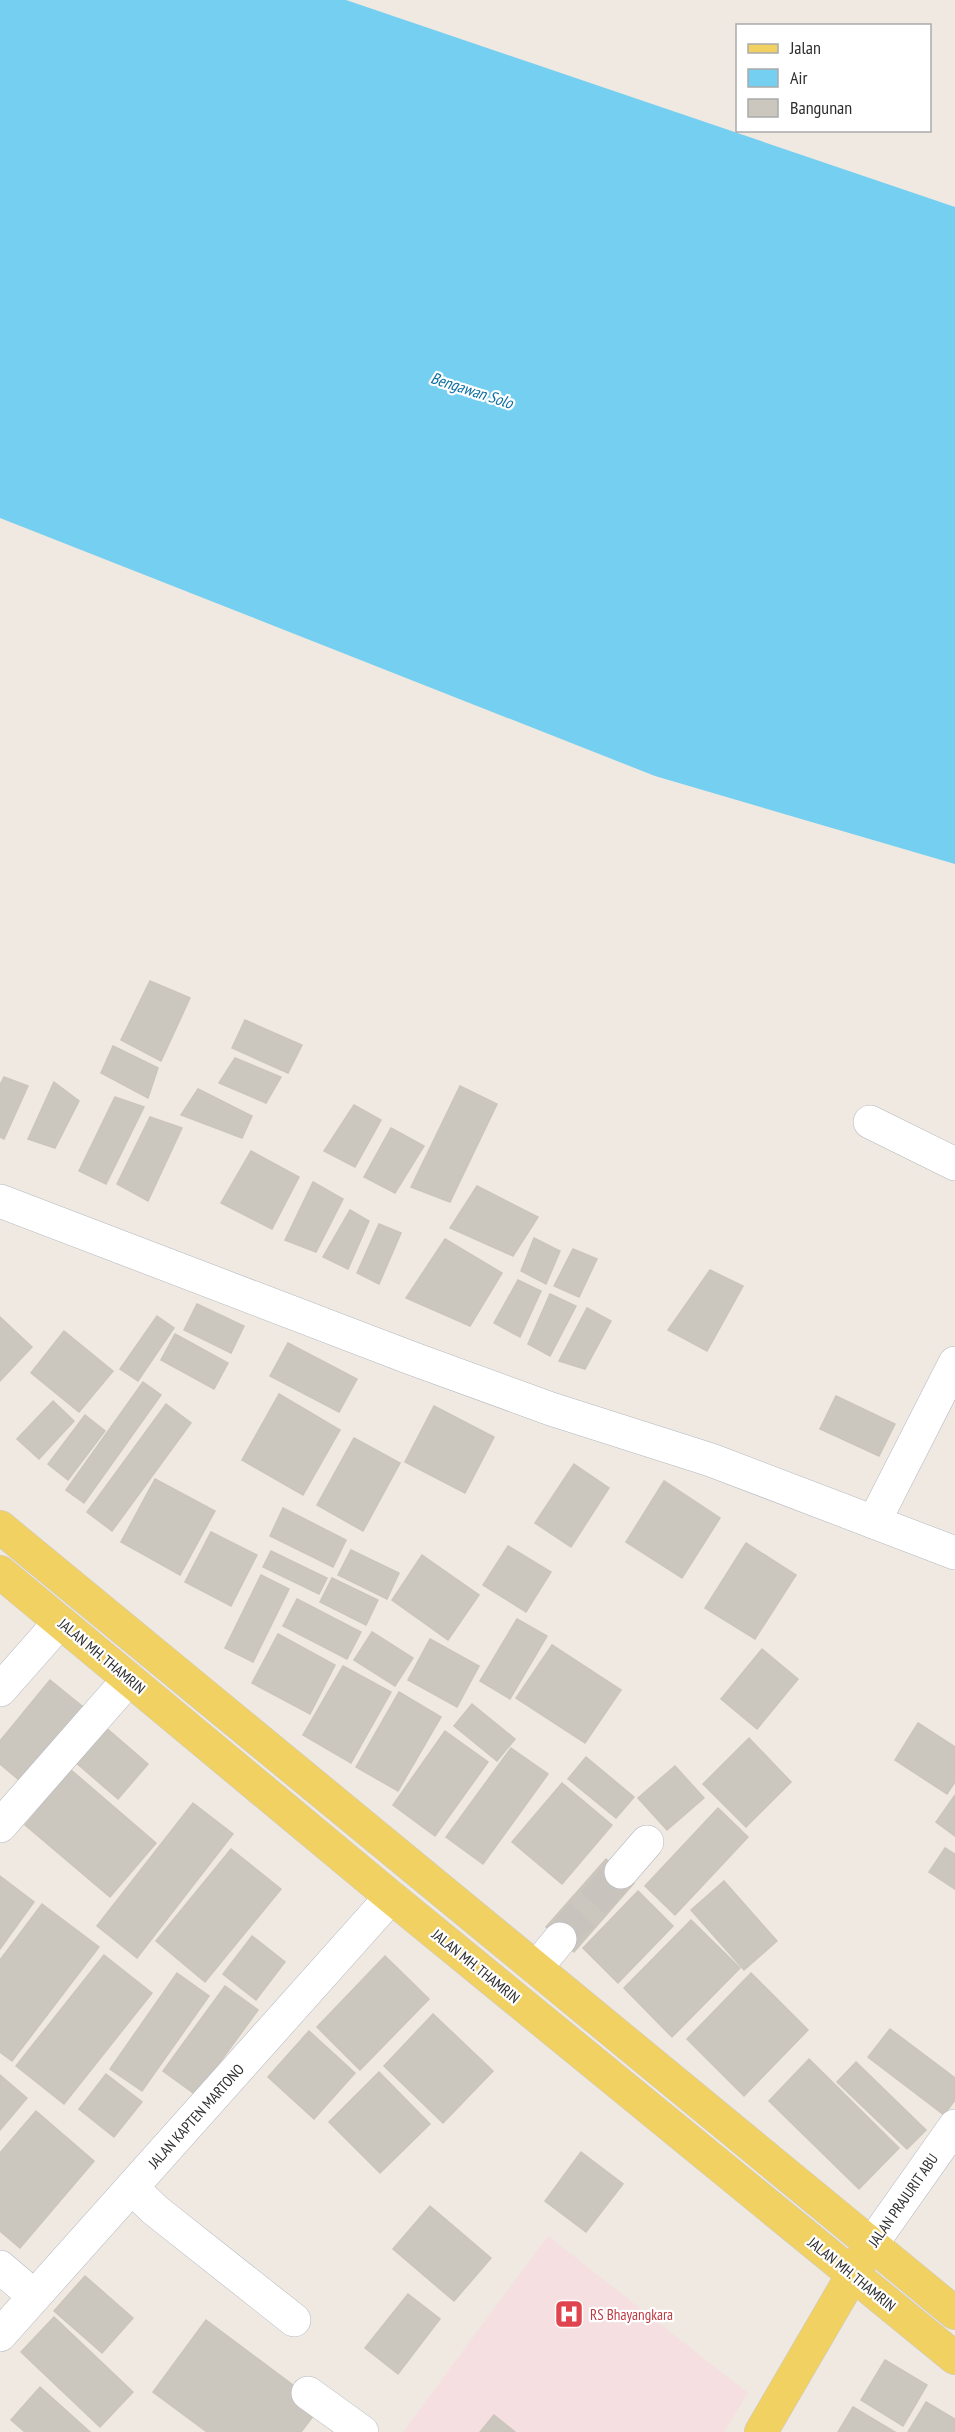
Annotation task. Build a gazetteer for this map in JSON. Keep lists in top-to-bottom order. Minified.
{"streets":{"main road":["JALAN MH. THAMRIN","JALAN PRAJURIT ABU"],"street":["JALAN KAPTEN MARTONO"]},"crossings":[["JALAN MH. THAMRIN","JALAN KAPTEN MARTONO"],["JALAN MH. THAMRIN","JALAN PRAJURIT ABU"]],"water":["Bengawan Solo"],"places":{"hospital":["RS Bhayangkara"]},"legend":["Jalan","Air","Bangunan"]}
